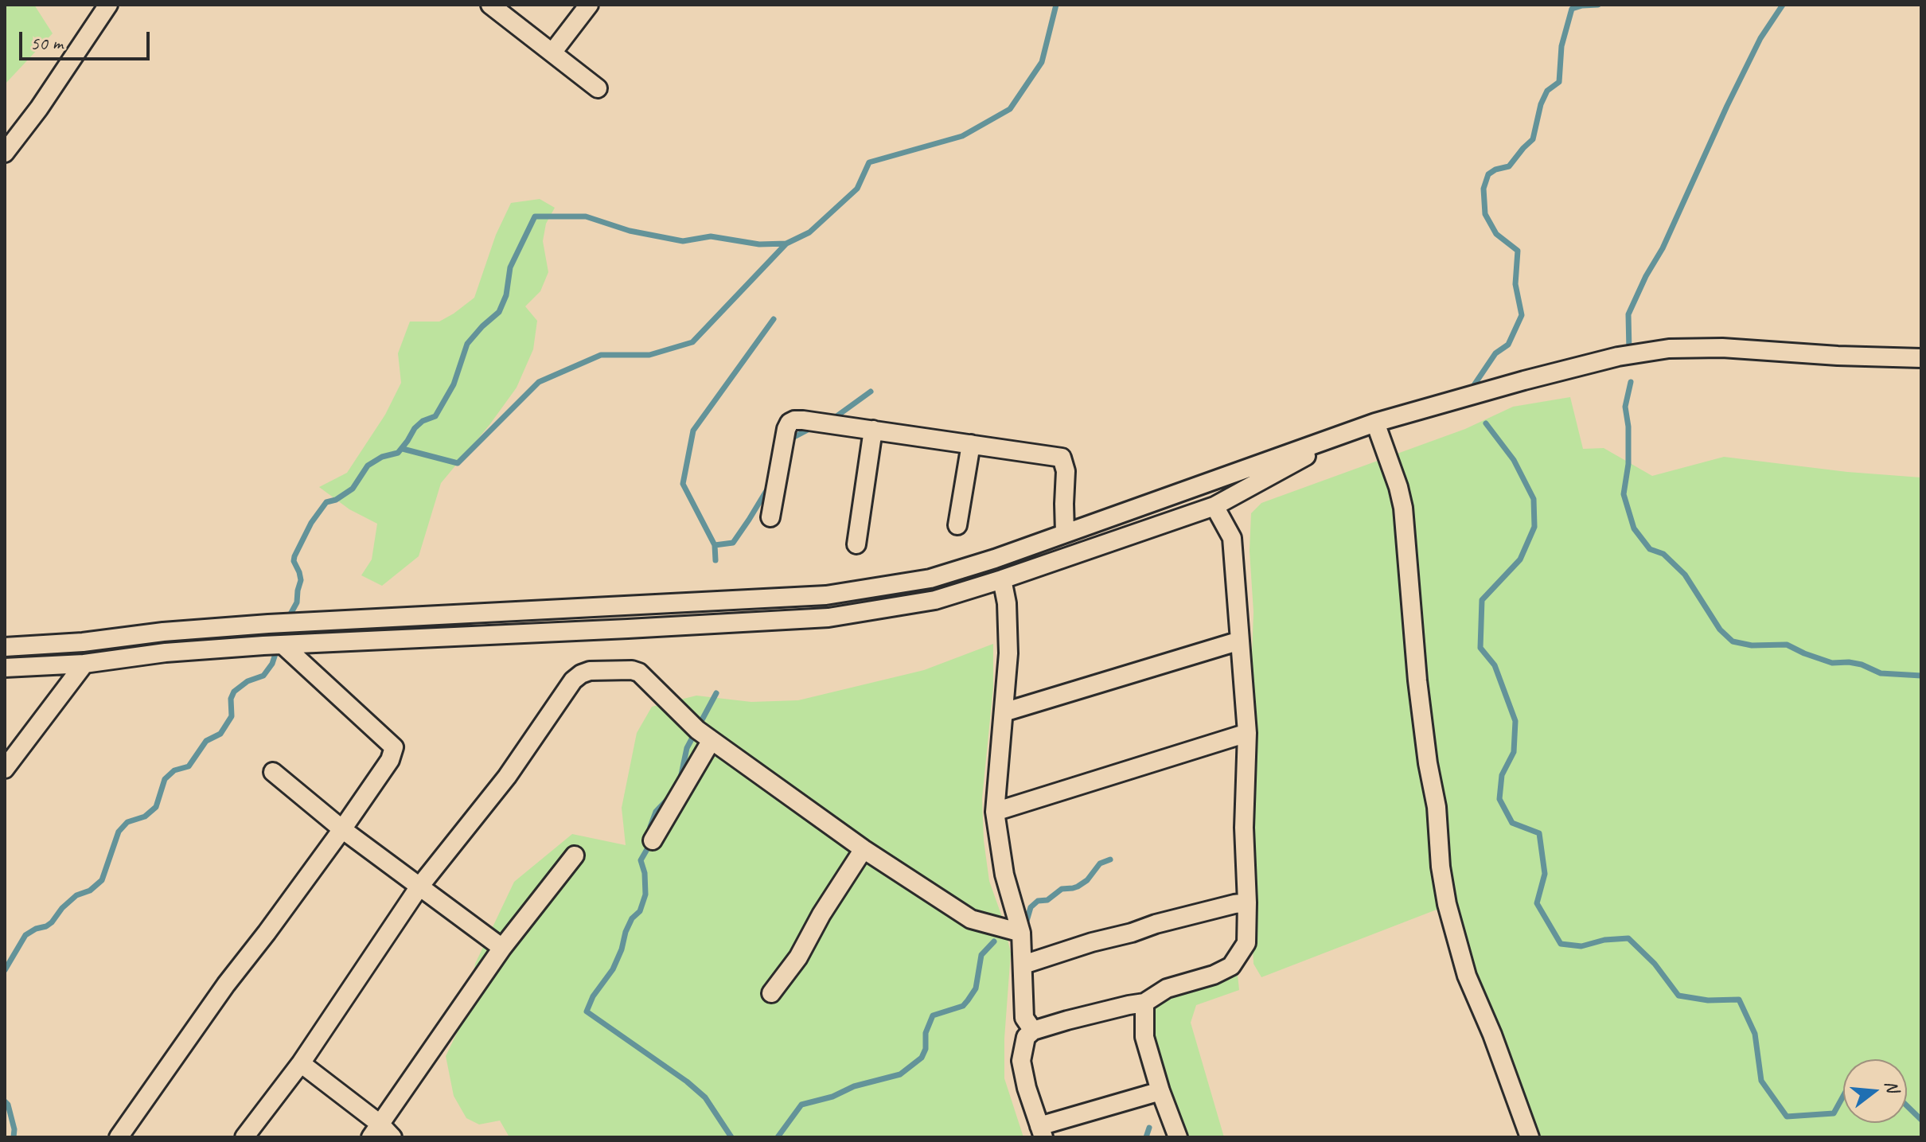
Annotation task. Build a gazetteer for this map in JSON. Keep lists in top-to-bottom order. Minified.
{"scale_bar":"50 m","north":"right"}
